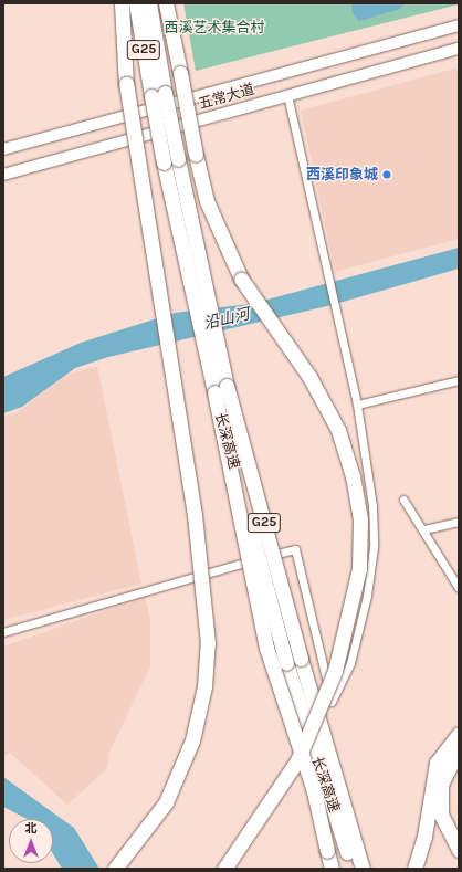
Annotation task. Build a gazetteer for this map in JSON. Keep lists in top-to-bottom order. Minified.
{"streets":{"highway":["G25","长深高速"],"main road":["五常大道"]},"water":["沿山河"],"parks":["西溪艺术集合村"],"places":["西溪印象城"],"north":"top"}
